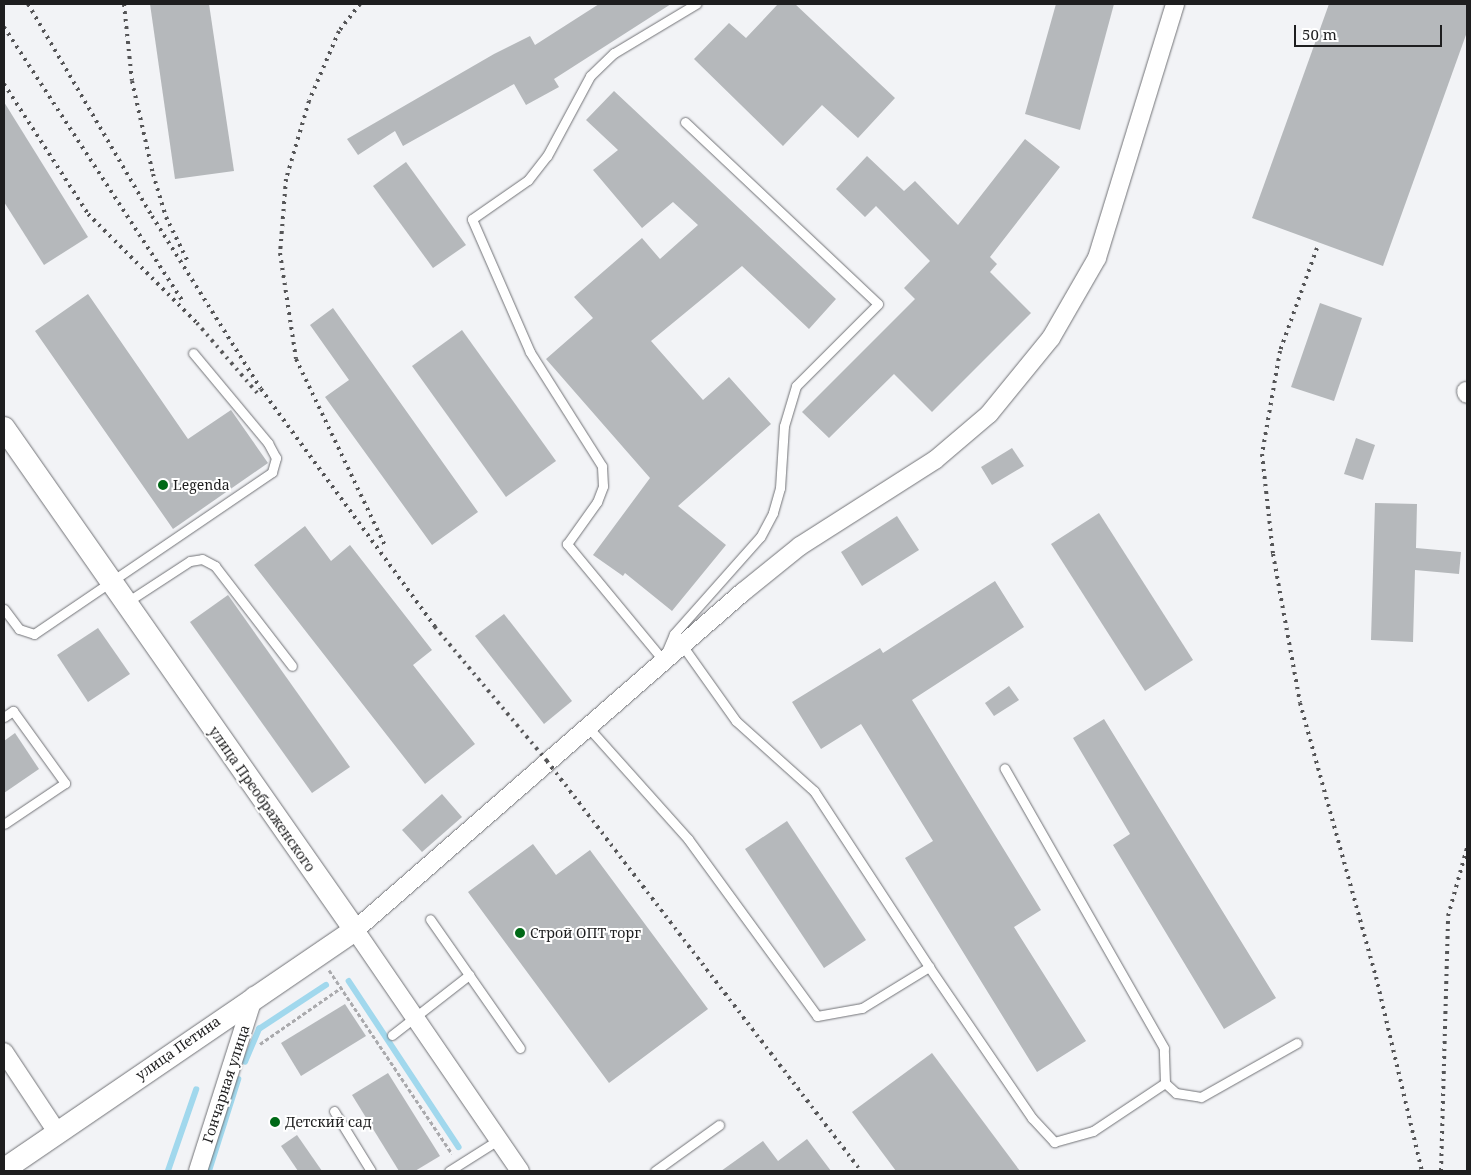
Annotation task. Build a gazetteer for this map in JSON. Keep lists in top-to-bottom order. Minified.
{"streets":{"street":["улица Преображенского","улица Петина","Гончарная улица"]},"crossings":[["улица Преображенского","улица Петина"],["улица Петина","Гончарная улица"]],"places":["Legenda","Строй ОПТ торг","Детский сад"],"scale_bar":"50 m"}
